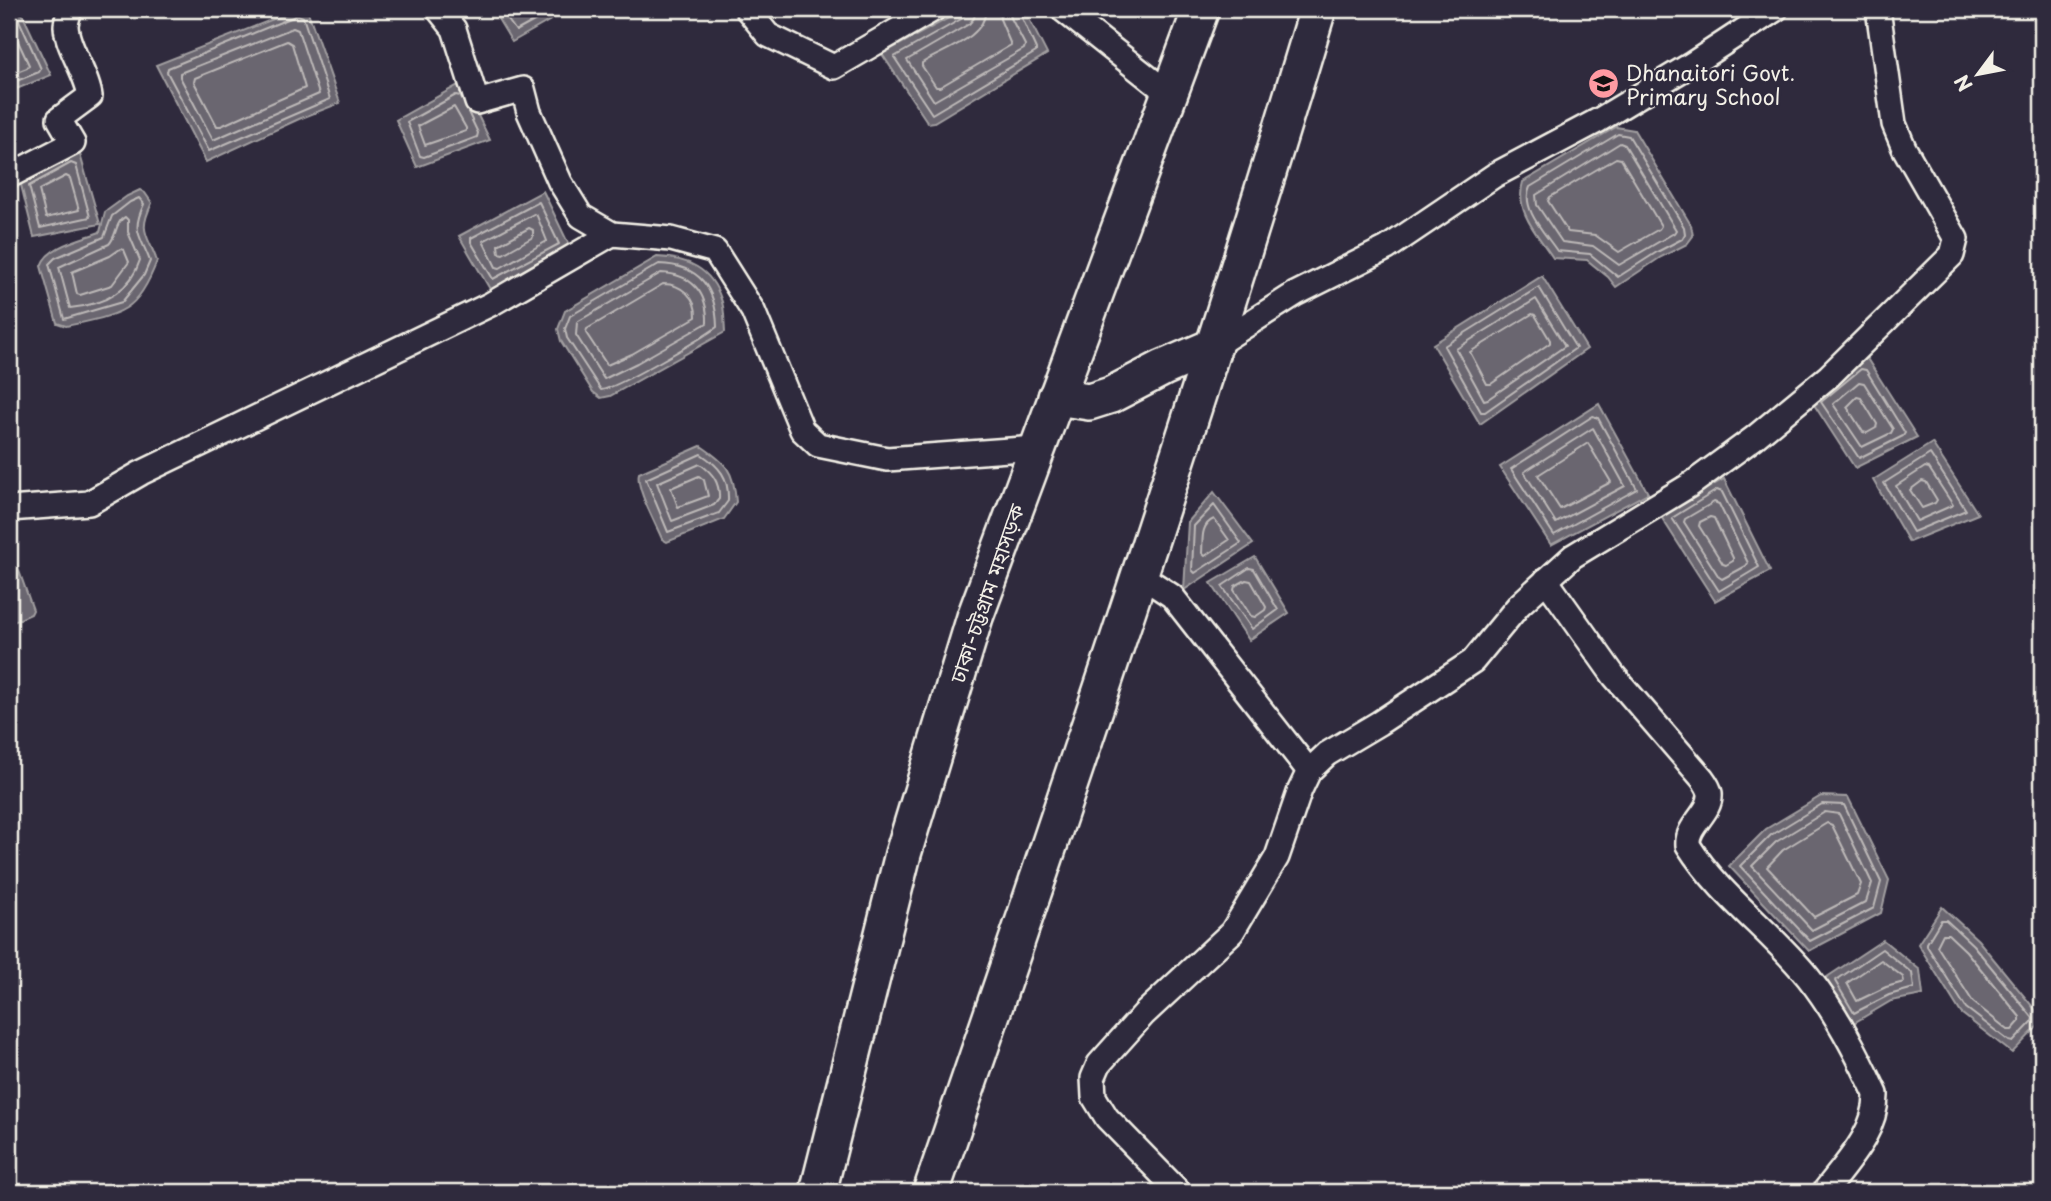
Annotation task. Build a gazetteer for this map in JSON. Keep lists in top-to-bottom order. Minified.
{"streets":{"highway":["ঢাকা-চট্টগ্রাম মহাসড়ক"]},"places":{"school or university":["Dhanaitori Govt. Primary School"]},"north":"bottom left"}
